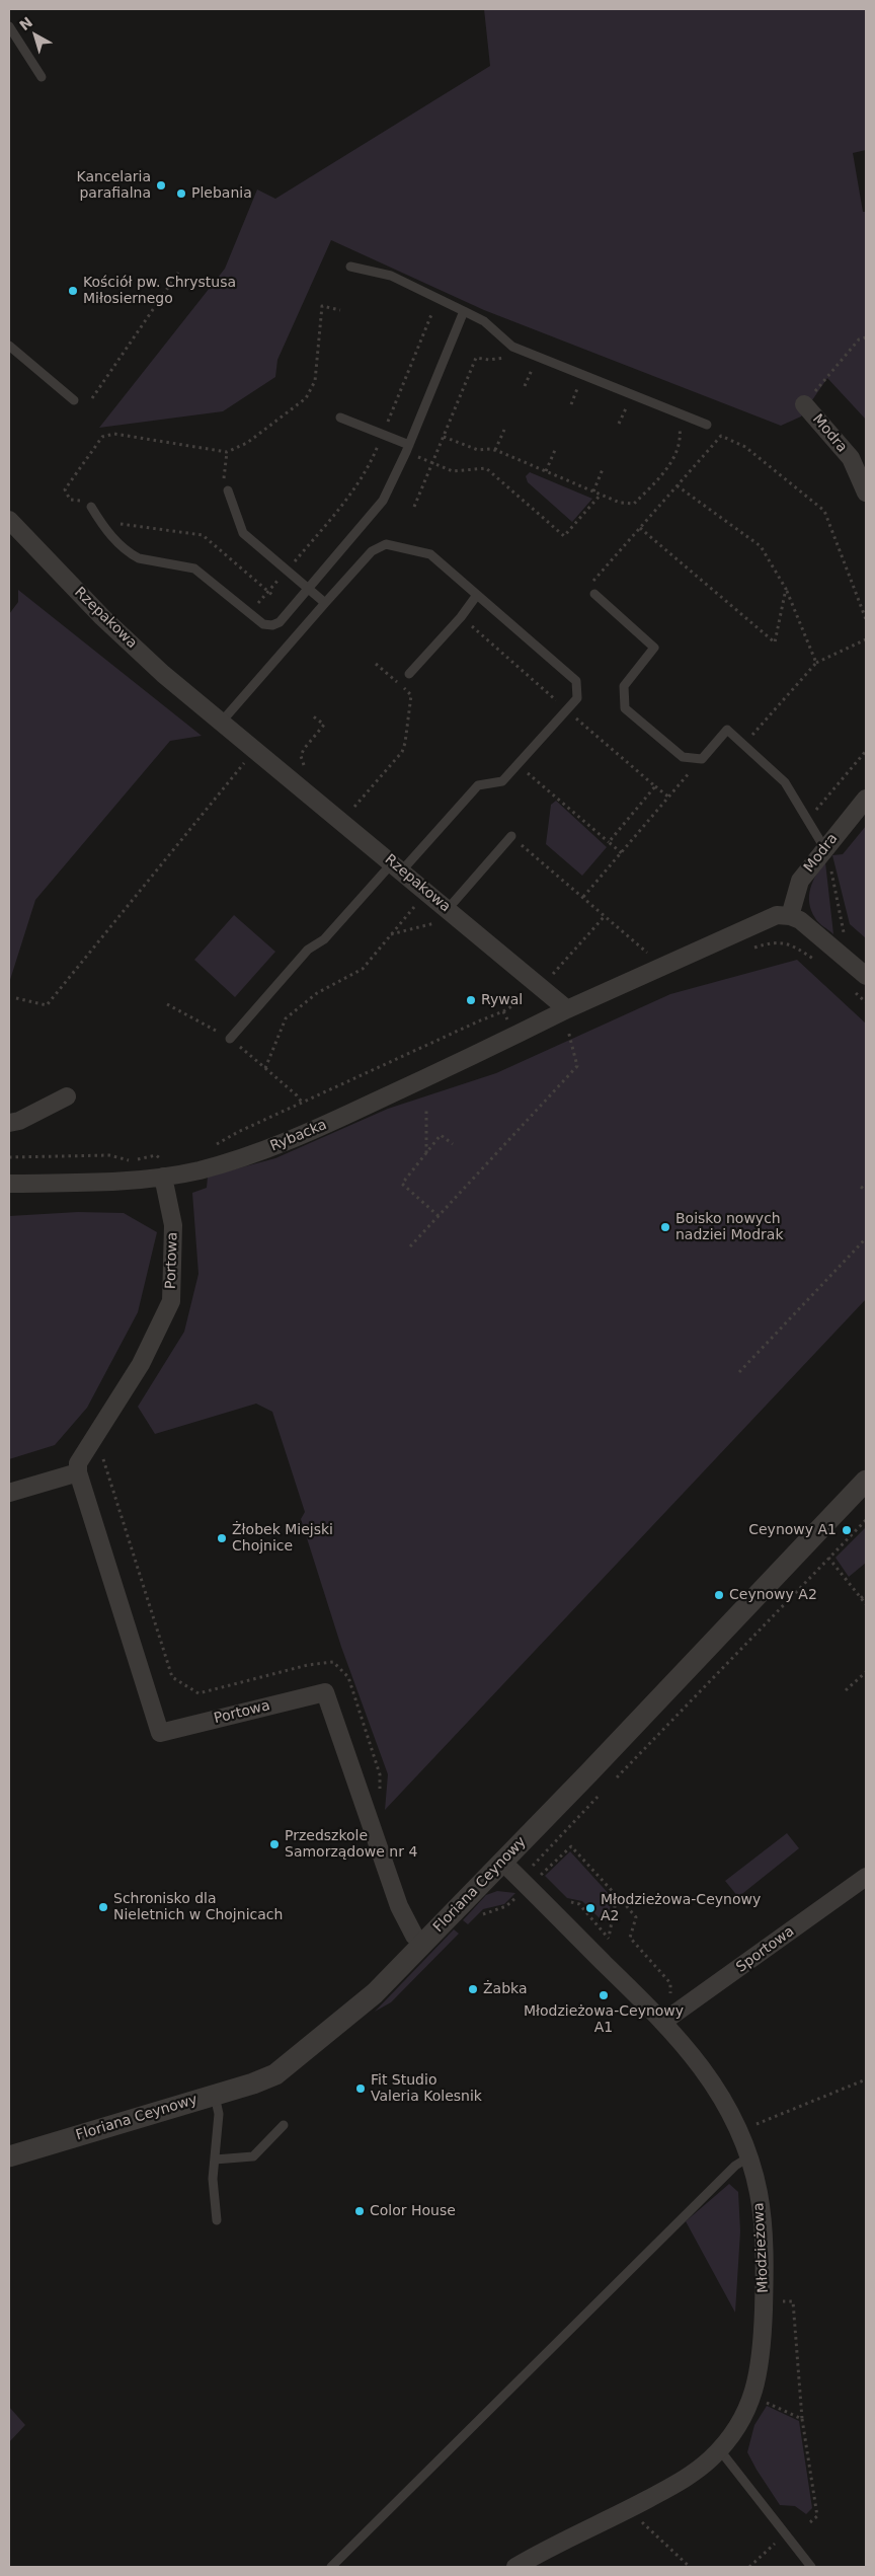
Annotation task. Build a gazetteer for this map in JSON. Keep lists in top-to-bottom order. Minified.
{"streets":{"street":["Modra","Rzepakowa","Rybacka","Portowa","Floriana Ceynowy","Sportowa","Młodzieżowa"]},"crossings":[["Rzepakowa","Rybacka"],["Rybacka","Portowa"],["Portowa","Floriana Ceynowy"],["Floriana Ceynowy","Młodzieżowa"],["Sportowa","Młodzieżowa"]],"places":["Kancelaria parafialna","Plebania","Kościół pw. Chrystusa Miłosiernego","Rywal","Boisko nowych nadziei Modrak","Ceynowy A1","Żłobek Miejski Chojnice","Ceynowy A2","Przedszkole Samorządowe nr 4","Schronisko dla Nieletnich w Chojnicach","Młodzieżowa-Ceynowy A2","Żabka","Młodzieżowa-Ceynowy A1","Fit Studio Valeria Kolesnik","Color House"],"north":"top left"}
